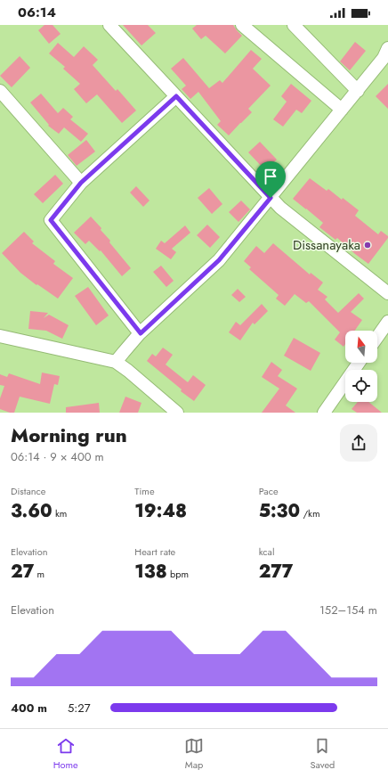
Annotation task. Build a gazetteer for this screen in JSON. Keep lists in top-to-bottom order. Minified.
{"places":["Dissanayaka"],"north":"top","page":{"status":"06:14","heading":["Morning run","06:14 · 9 × 400 m"],"stats":[["Distance","3.60 km"],["Time","19:48"],["Pace","5:30 /km"],["Elevation","27 m"],["Heart rate","138 bpm"],["kcal","277"]],"chart":["Elevation","152–154 m"],"list":[{"name":"400 m","note":"5:27"}],"tabs":["Home","Map","Saved"]}}
